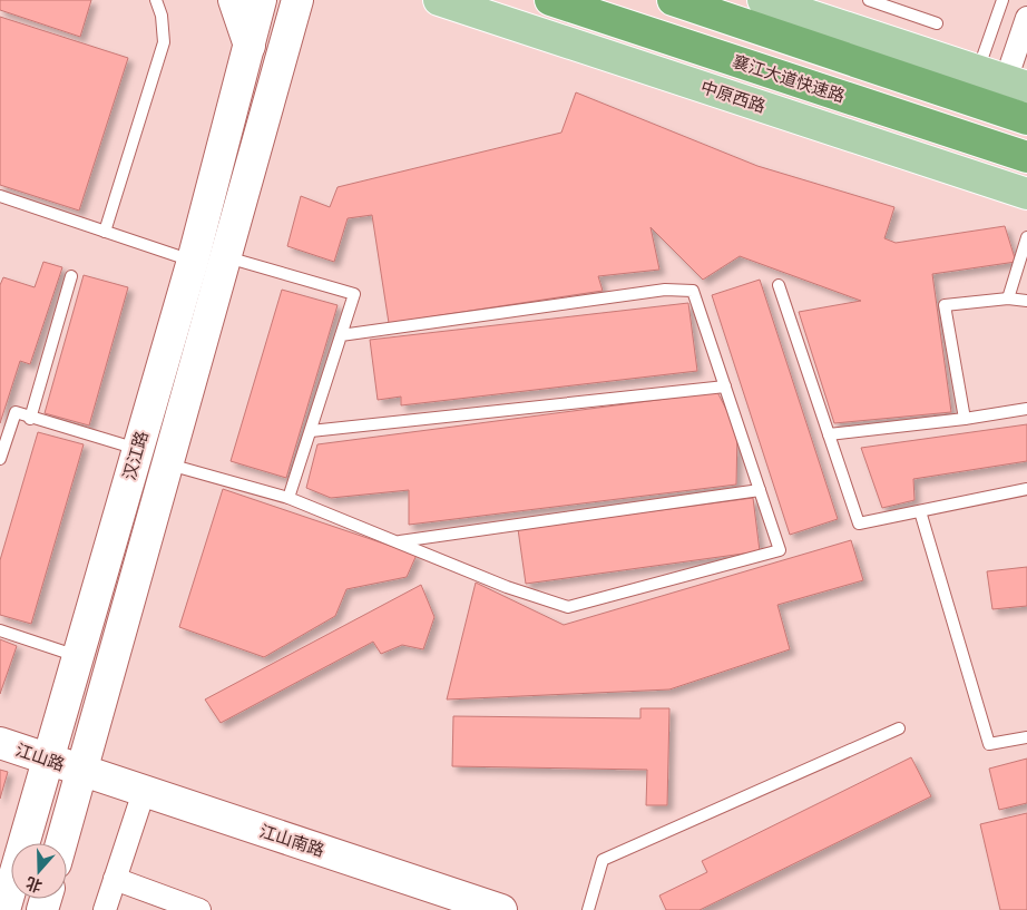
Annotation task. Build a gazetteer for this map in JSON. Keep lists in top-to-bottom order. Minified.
{"streets":{"highway":["襄江大道快速路"],"main road":["中原西路","汉江路","江山路","江山南路"]},"crossings":[["汉江路","江山路"],["汉江路","江山南路"],["江山路","江山南路"]],"north":"bottom"}
